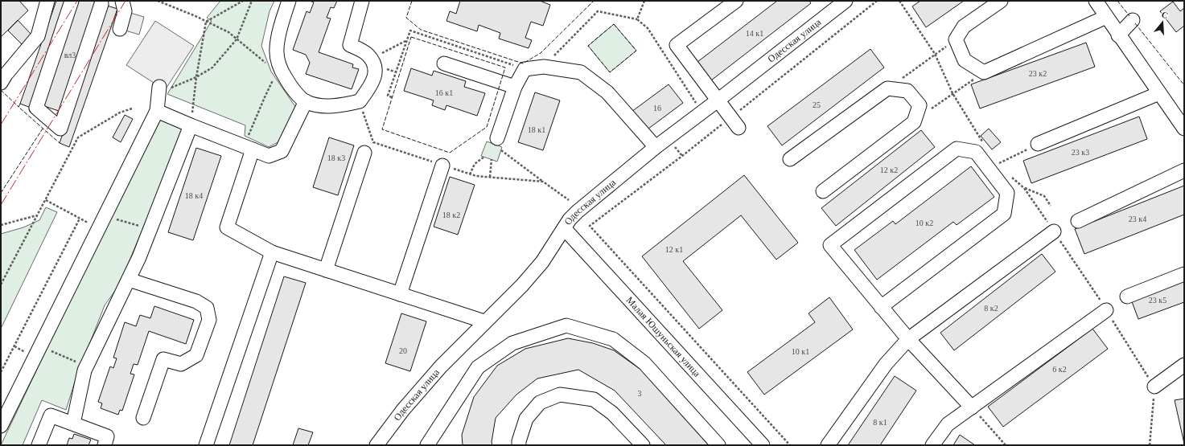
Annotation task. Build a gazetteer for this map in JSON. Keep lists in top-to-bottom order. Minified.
{"streets":{"street":["Одесская улица","Малая Юшуньская улица"]},"crossings":[["Одесская улица","Малая Юшуньская улица"]],"house_numbers":["14 к1","вл3","23 к2","16 к1","25","16","18 к1","23 к3","18 к3","12 к2","18 к4","18 к2","23 к4","10 к2","12 к1","23 к5","8 к2","20","10 к1","6 к2","3","8 к1"],"north":"top"}
